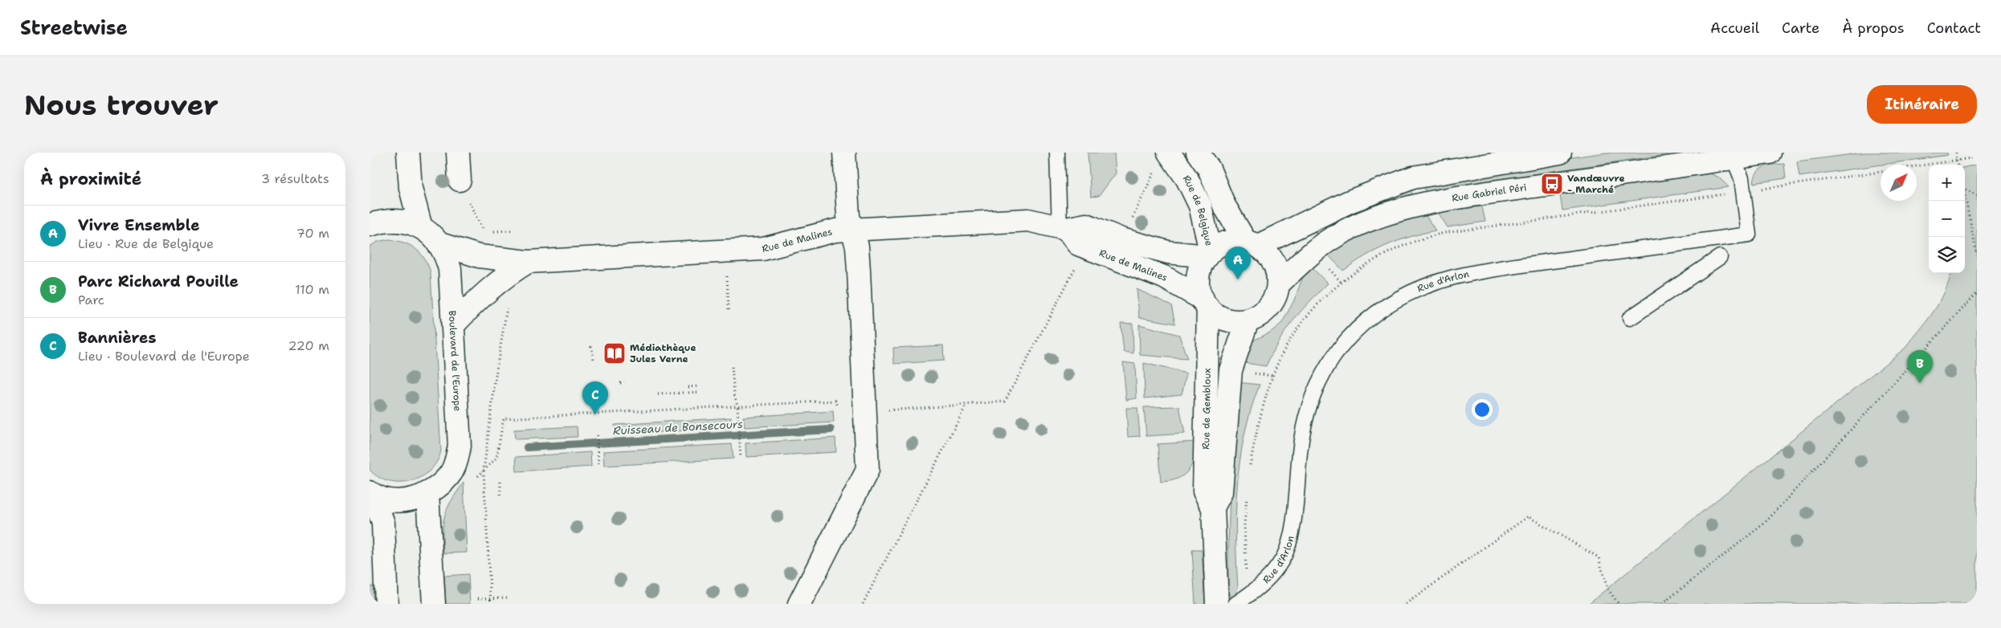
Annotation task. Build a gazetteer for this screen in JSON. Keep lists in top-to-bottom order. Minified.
{"streets":{"street":["Rue Gabriel Péri","Rue de Belgique","Rue de Malines","Boulevard de l'Europe","Rue de Gembloux"],"lane":["Rue d'Arlon"]},"crossings":[["Rue Gabriel Péri","Rue de Belgique"],["Rue Gabriel Péri","Rue de Malines"],["Rue Gabriel Péri","Rue d'Arlon"],["Rue Gabriel Péri","Rue de Gembloux"],["Rue de Belgique","Rue de Malines"],["Rue de Belgique","Rue de Gembloux"],["Rue de Malines","Boulevard de l'Europe"],["Rue de Malines","Rue de Gembloux"]],"water":["Ruisseau de Bonsecours"],"places":{"bus stop":["Vandœuvre - Marché"],"library":["Médiathèque Jules Verne"]},"north":"top right","page":{"header":"Streetwise","nav":["Accueil","Carte","À propos","Contact"],"buttons":"Itinéraire","title":"Nous trouver","heading":["À proximité","3 résultats"],"map_buttons":["+","−"],"list":[{"mark":"A","name":"Vivre Ensemble","note":"Lieu · Rue de Belgique","value":"70 m"},{"mark":"B","name":"Parc Richard Pouille","note":"Parc","value":"110 m"},{"mark":"C","name":"Bannières","note":"Lieu · Boulevard de l'Europe","value":"220 m"}],"pins":["A","B","C"]}}
